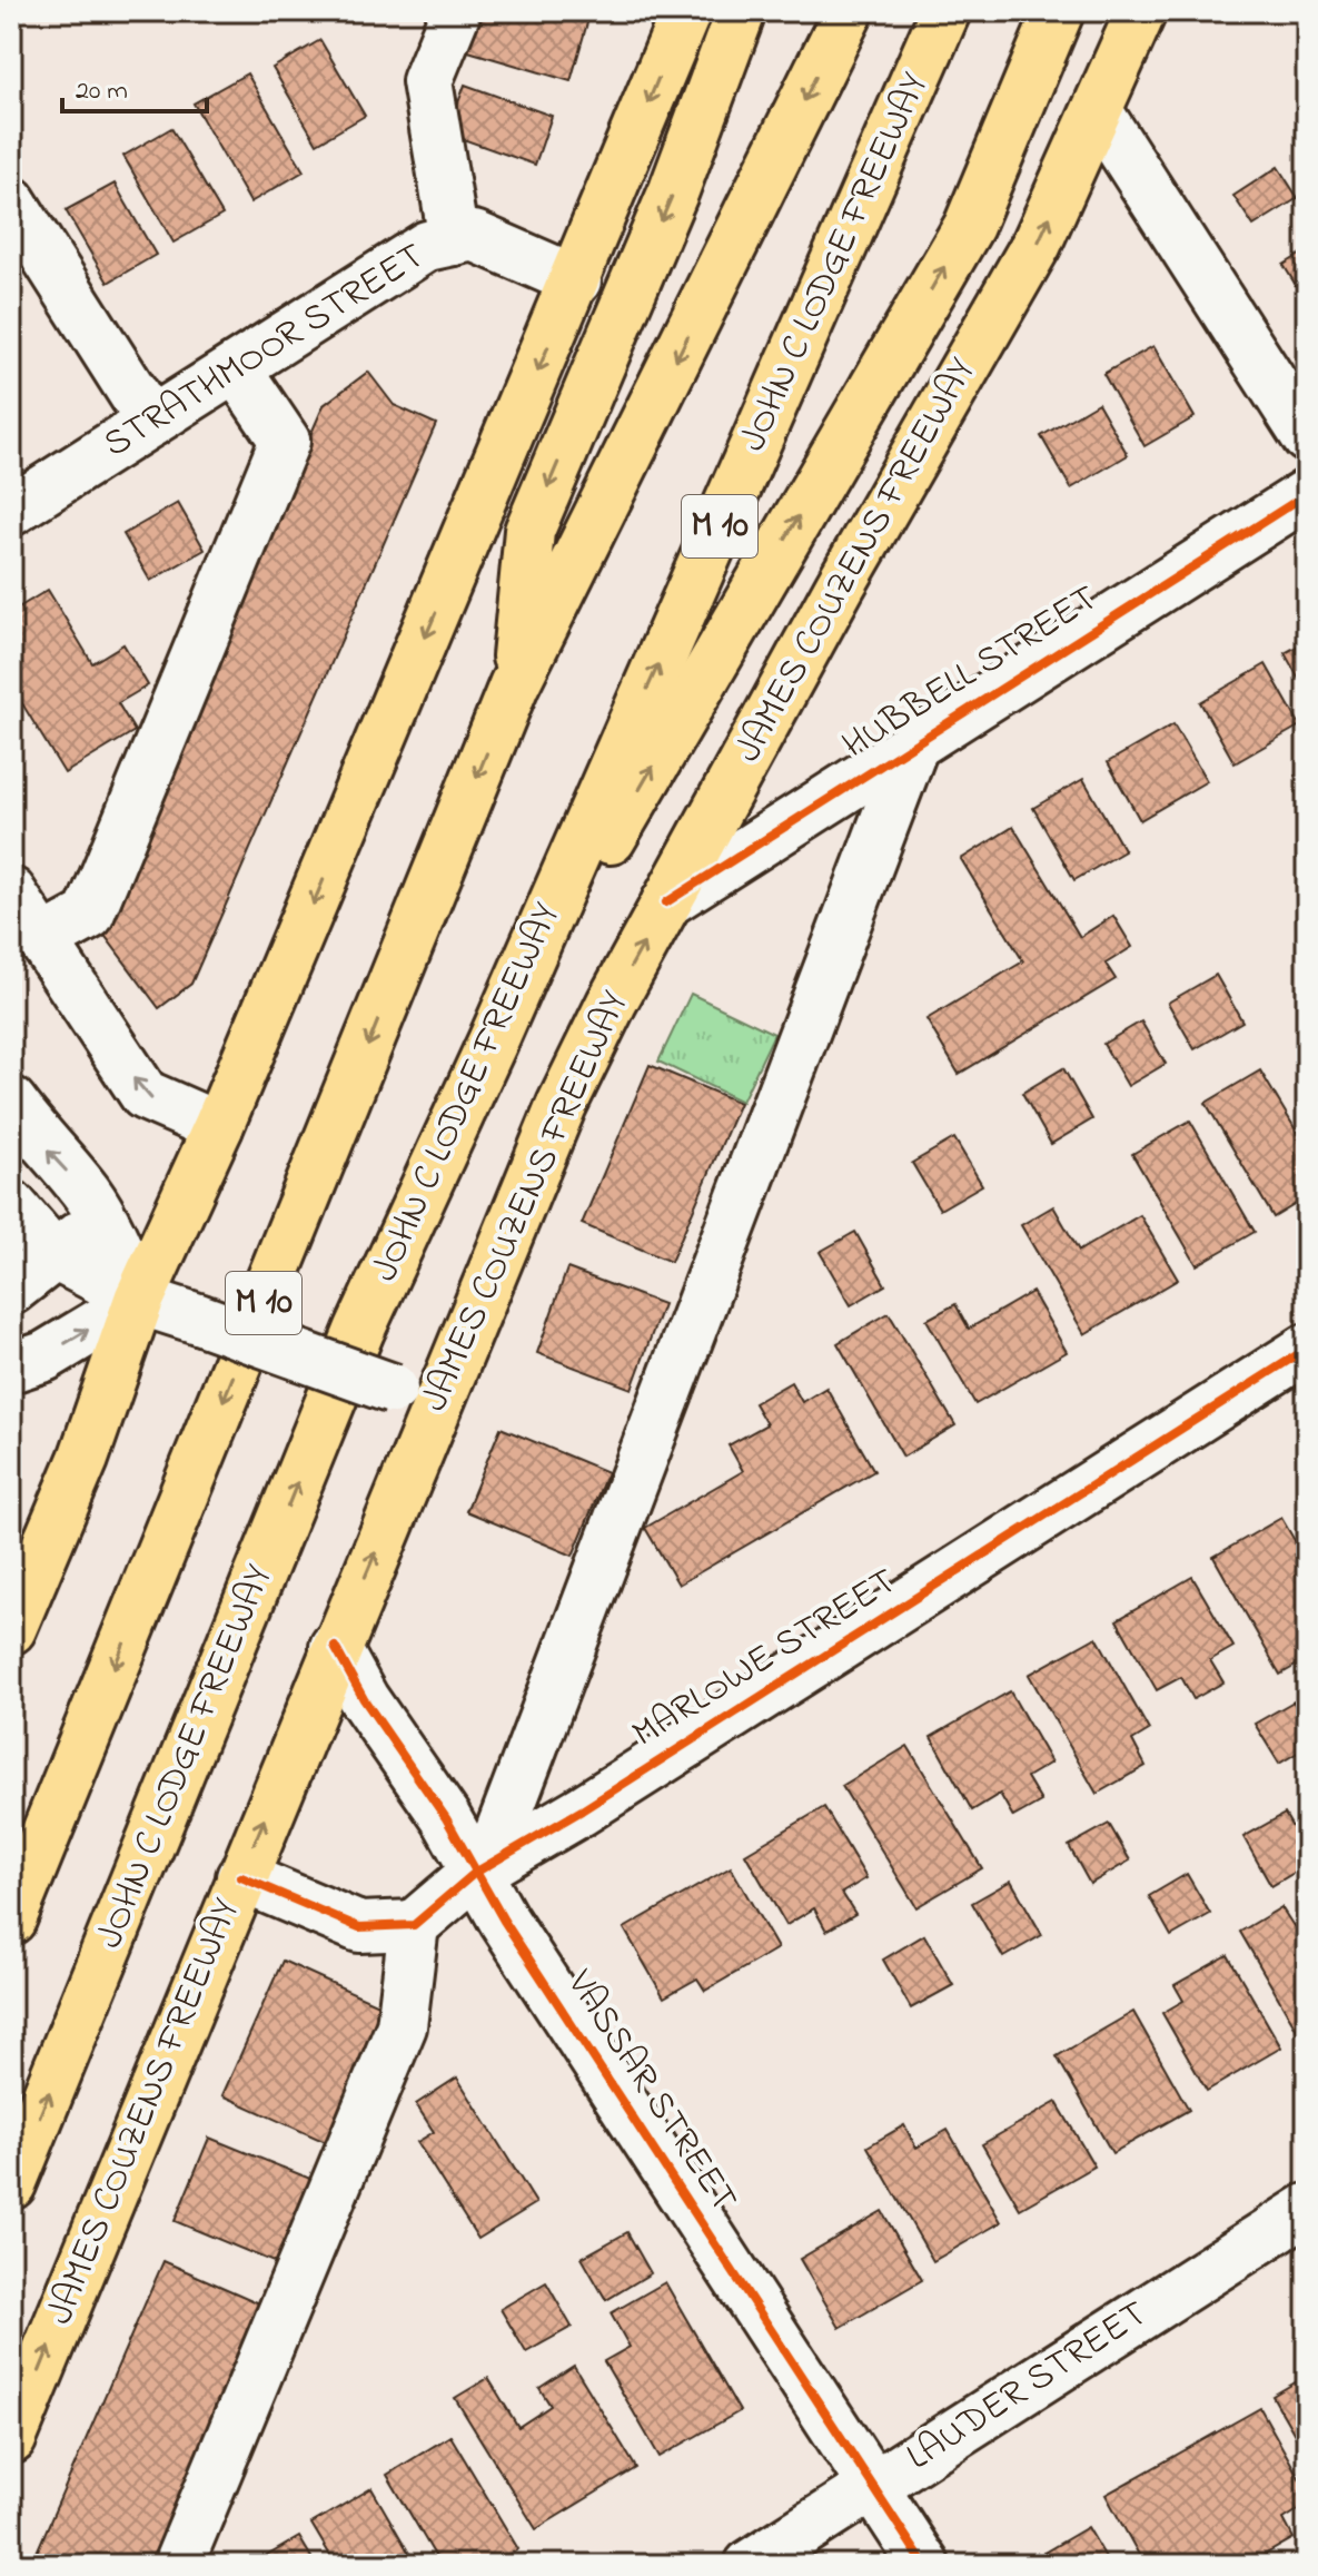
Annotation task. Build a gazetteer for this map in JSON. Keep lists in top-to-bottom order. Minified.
{"streets":{"main road":["JOHN C LODGE FREEWAY","M 10","JAMES COUZENS FREEWAY"],"street":["STRATHMOOR STREET","HUBBELL STREET","MARLOWE STREET","VASSAR STREET","LAUDER STREET"]},"crossings":[["JAMES COUZENS FREEWAY","HUBBELL STREET"],["JAMES COUZENS FREEWAY","VASSAR STREET"],["MARLOWE STREET","VASSAR STREET"],["VASSAR STREET","LAUDER STREET"]],"scale_bar":"20 m"}
